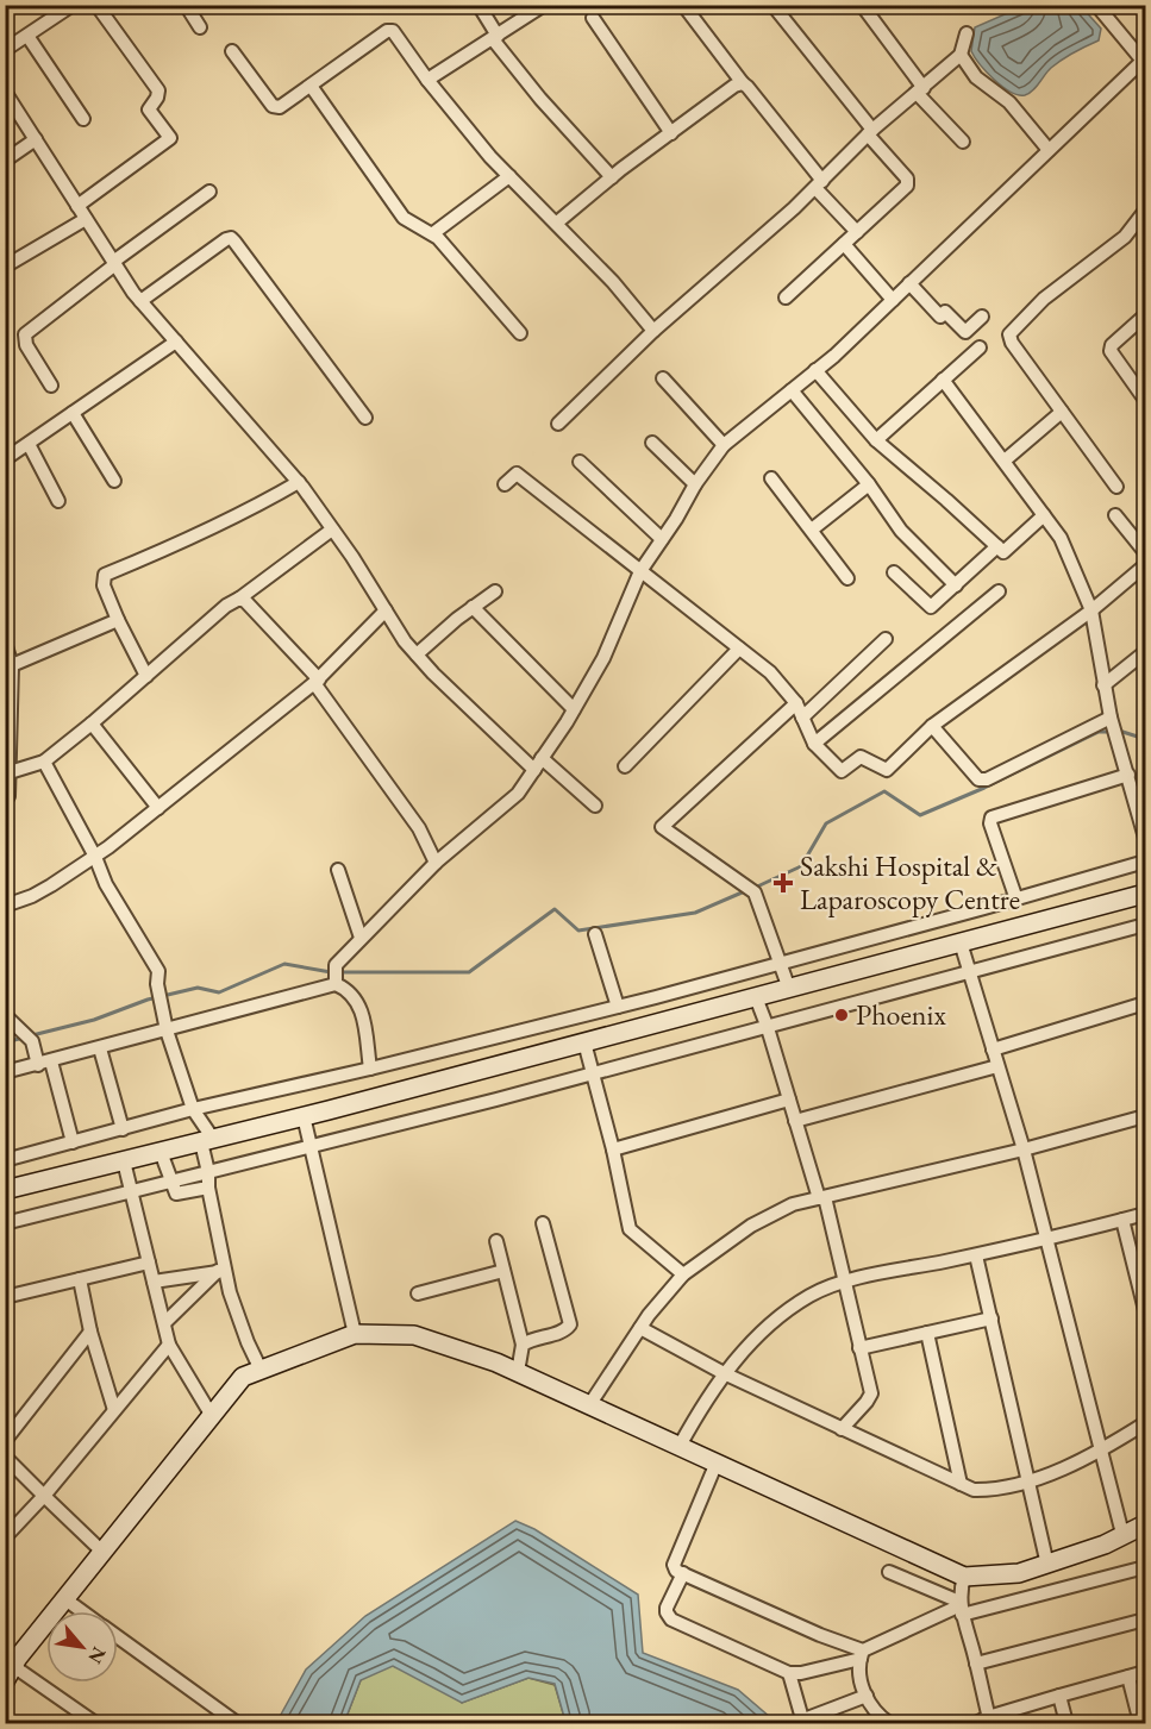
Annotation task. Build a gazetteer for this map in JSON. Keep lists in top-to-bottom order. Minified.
{"places":{"health":["Sakshi Hospital & Laparoscopy Centre"],"other":["Phoenix"]},"north":"bottom right"}
